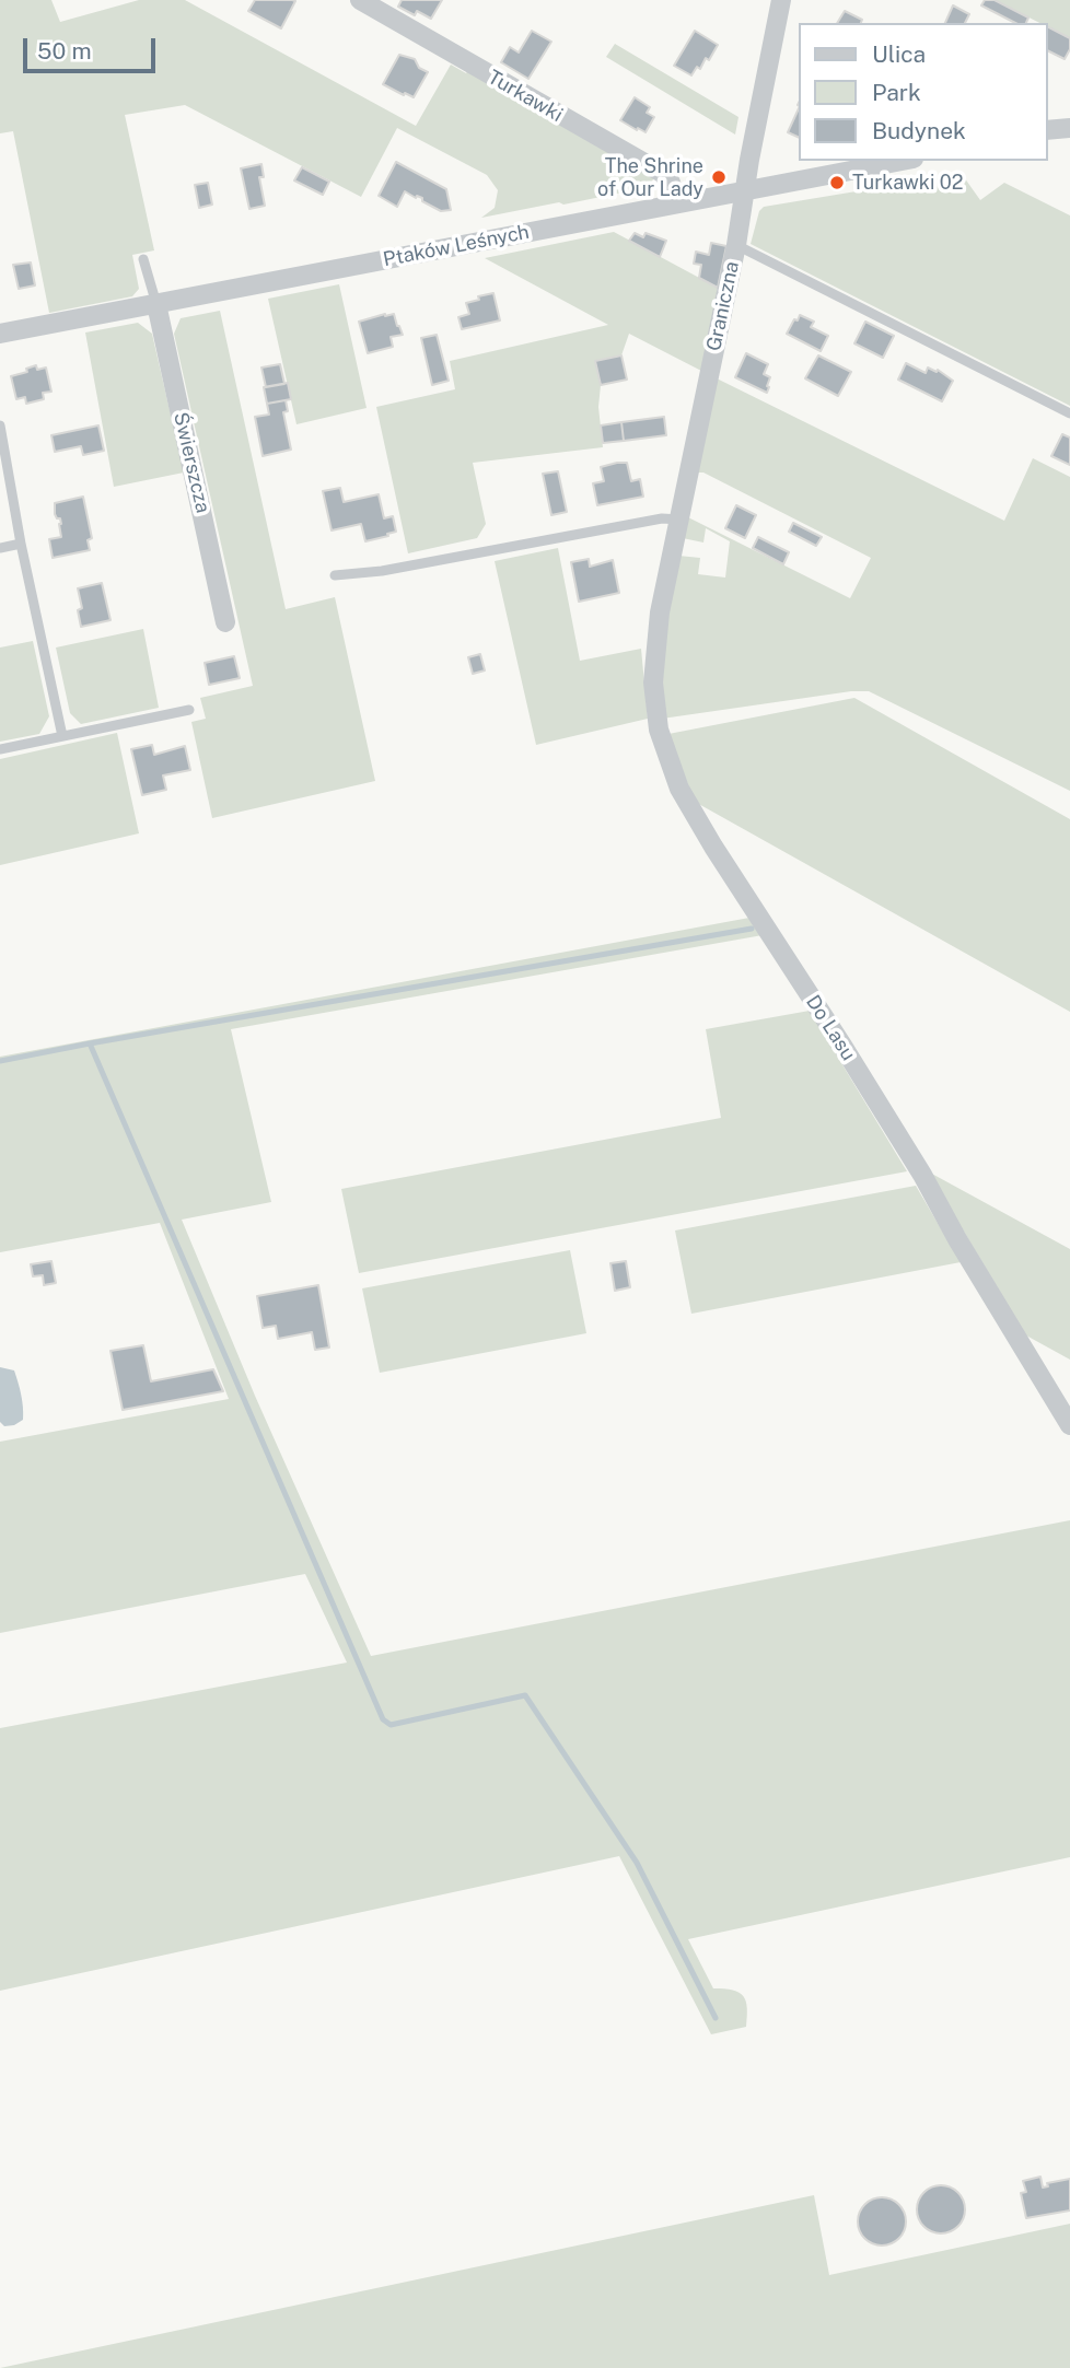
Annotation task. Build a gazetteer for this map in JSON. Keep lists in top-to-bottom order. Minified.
{"streets":{"street":["Turkawki","Ptaków Leśnych","Graniczna","Świerszcza","Do Lasu"]},"crossings":[["Turkawki","Ptaków Leśnych"],["Ptaków Leśnych","Graniczna"],["Ptaków Leśnych","Świerszcza"],["Graniczna","Do Lasu"]],"places":["The Shrine of Our Lady","Turkawki 02"],"legend":["Ulica","Park","Budynek"],"scale_bar":"50 m"}
